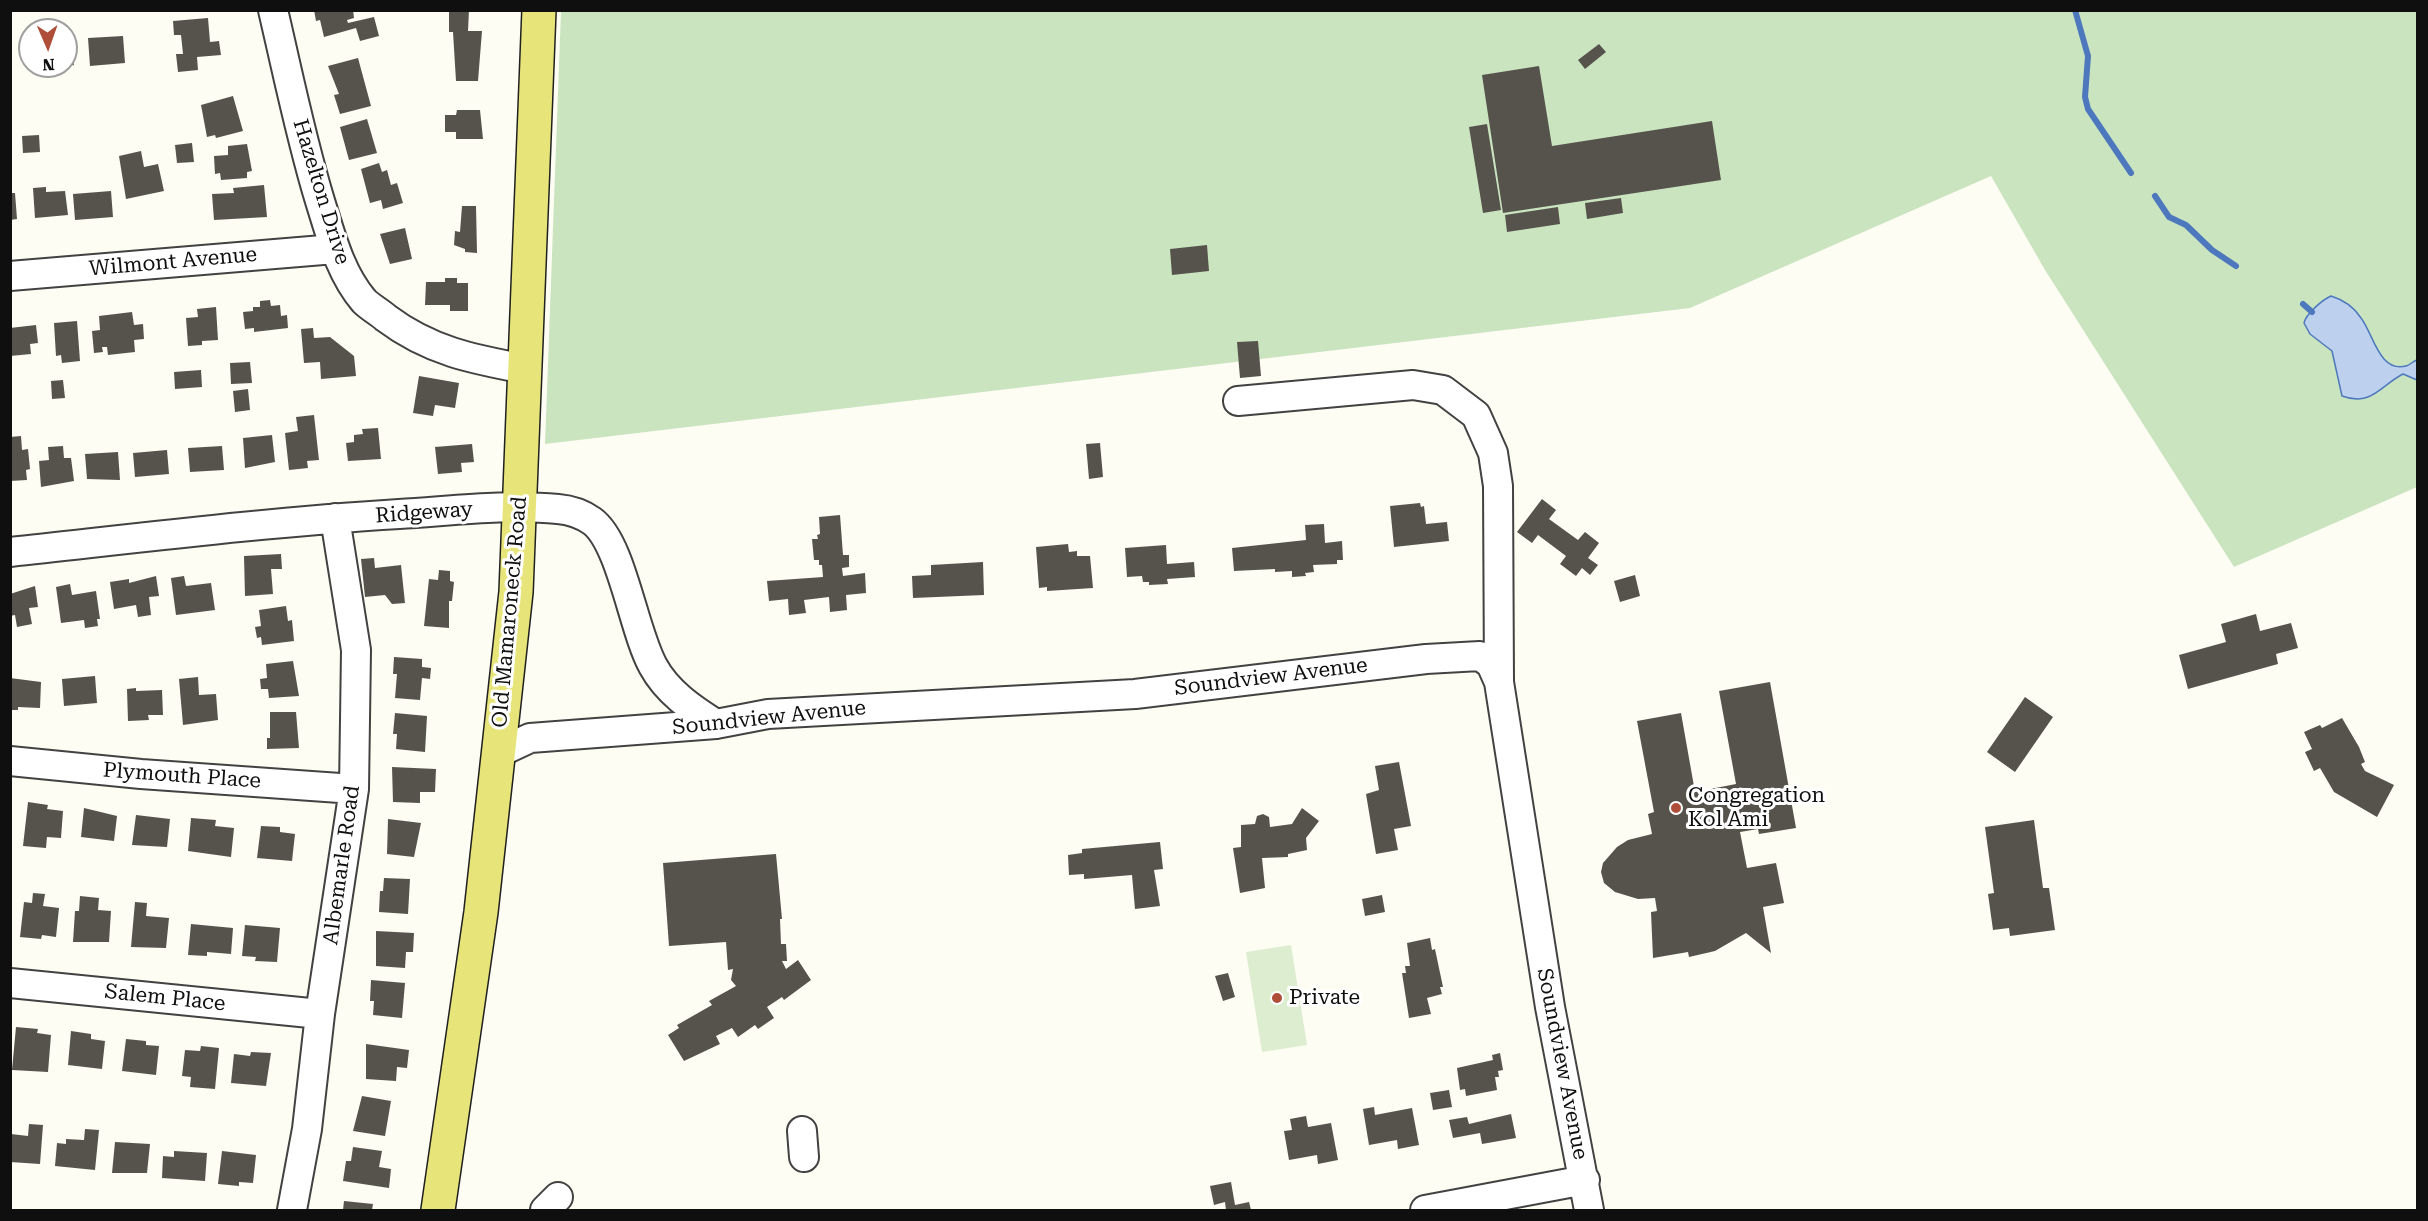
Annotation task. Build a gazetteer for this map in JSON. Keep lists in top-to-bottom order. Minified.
{"streets":{"main road":["Old Mamaroneck Road"],"street":["Hazelton Drive","Wilmont Avenue","Ridgeway","Soundview Avenue","Plymouth Place","Albemarle Road","Salem Place"]},"crossings":[["Hazelton Drive","Wilmont Avenue"],["Hazelton Drive","Old Mamaroneck Road"],["Ridgeway","Old Mamaroneck Road"],["Ridgeway","Soundview Avenue"],["Ridgeway","Albemarle Road"],["Old Mamaroneck Road","Soundview Avenue"],["Plymouth Place","Albemarle Road"],["Albemarle Road","Salem Place"]],"places":["Congregation Kol Ami","Private"],"north":"bottom"}
